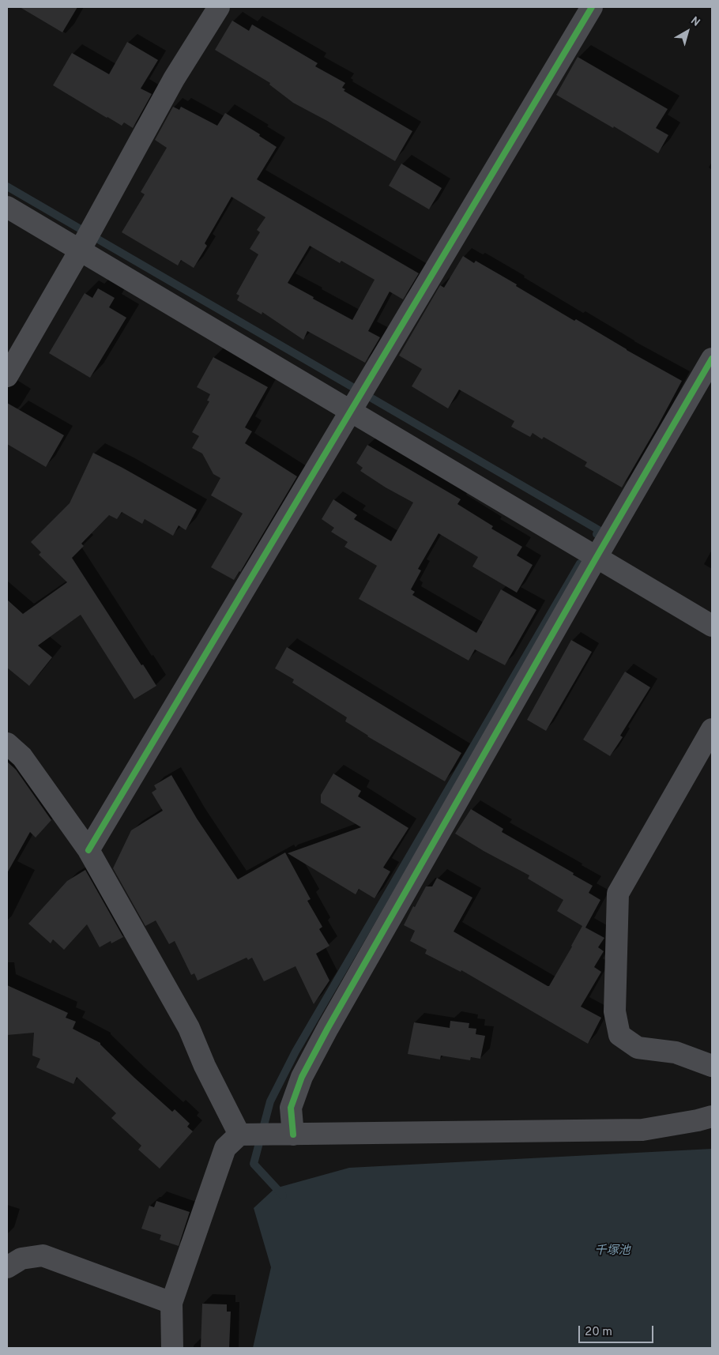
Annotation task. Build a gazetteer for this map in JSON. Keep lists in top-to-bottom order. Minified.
{"water":["千塚池"],"scale_bar":"20 m","north":"top right"}
